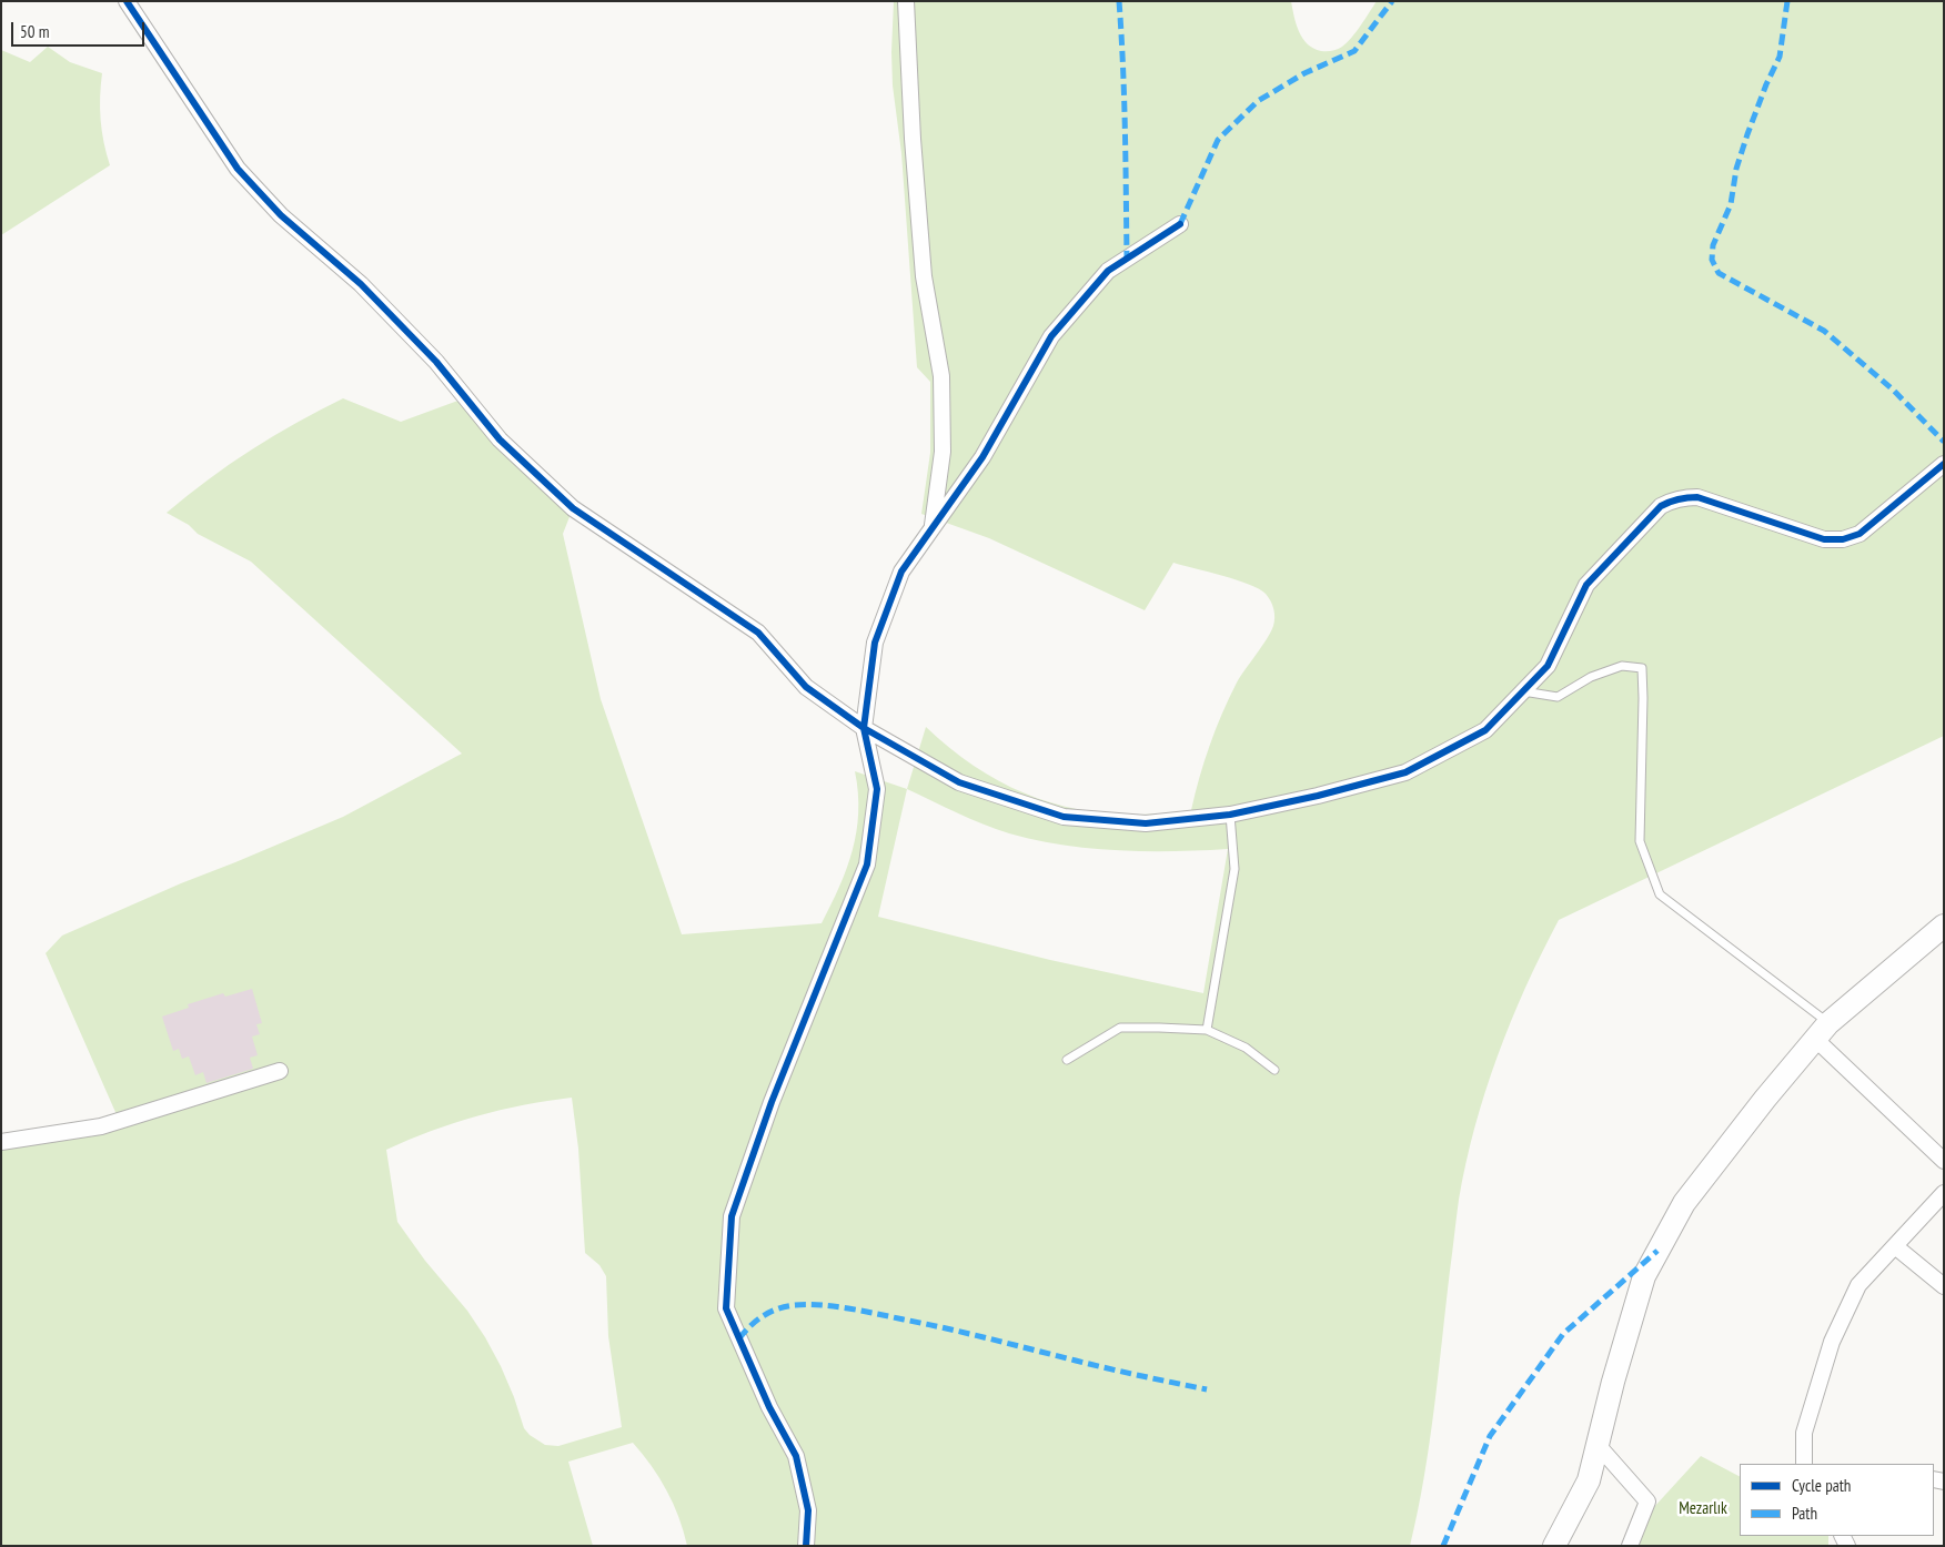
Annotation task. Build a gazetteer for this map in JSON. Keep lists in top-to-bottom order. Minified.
{"parks":["Mezarlık"],"legend":["Cycle path","Path"],"scale_bar":"50 m"}
